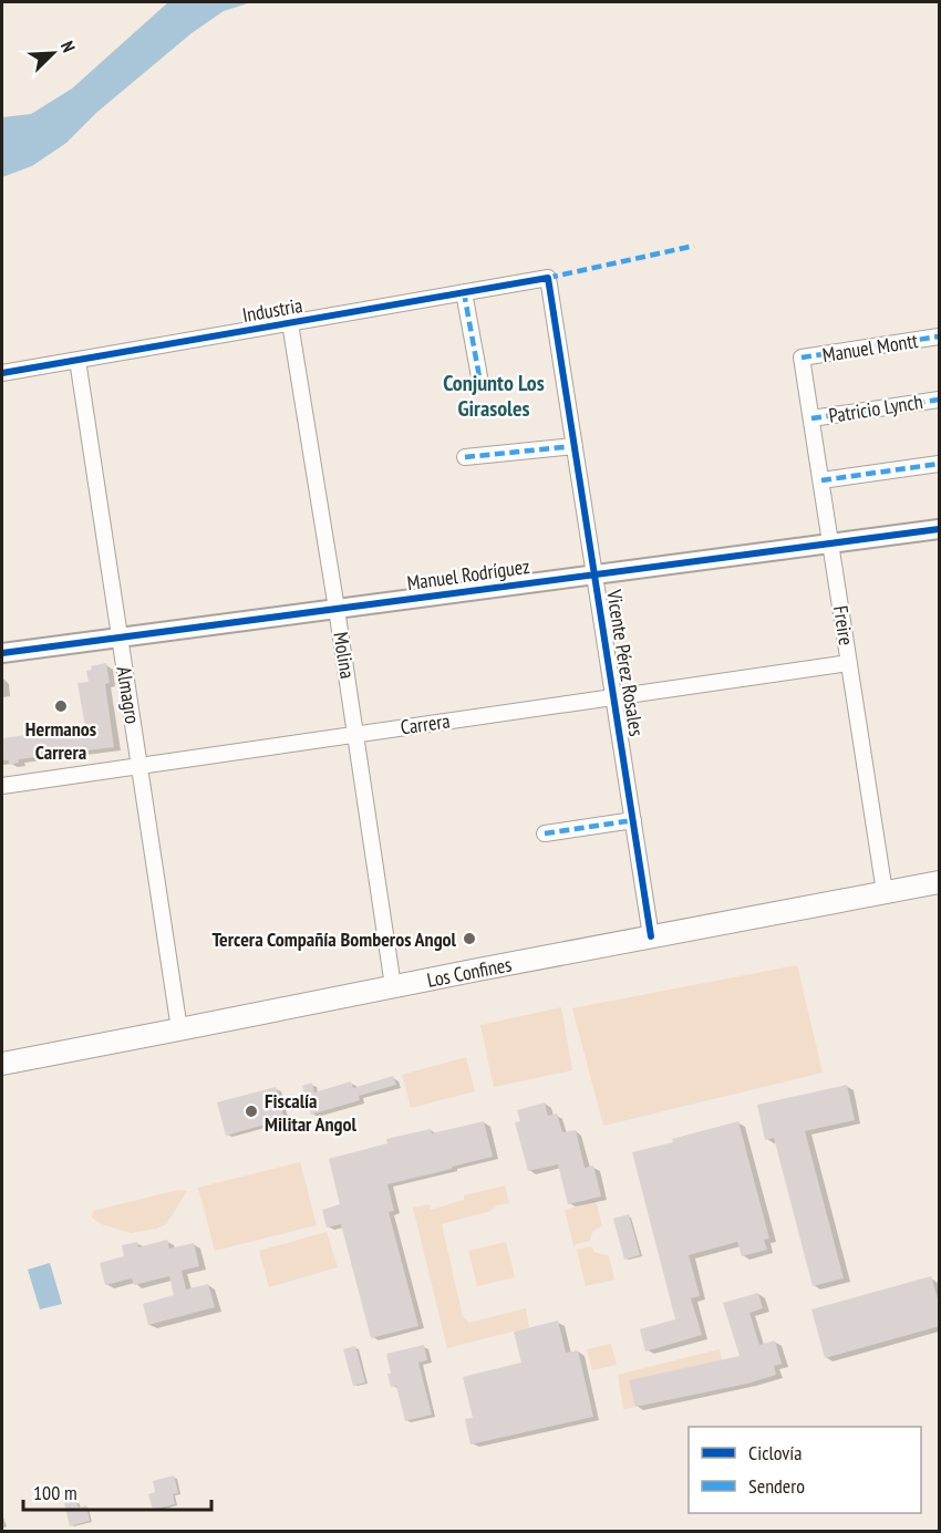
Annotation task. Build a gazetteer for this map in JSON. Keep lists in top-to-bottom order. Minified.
{"streets":{"main road":["Los Confines"],"street":["Industria","Manuel Montt","Patricio Lynch","Manuel Rodríguez","Freire","Molina","Vicente Pérez Rosales","Almagro","Carrera"]},"crossings":[["Industria","Molina"],["Industria","Vicente Pérez Rosales"],["Industria","Almagro"],["Manuel Montt","Freire"],["Patricio Lynch","Freire"],["Manuel Rodríguez","Freire"],["Manuel Rodríguez","Molina"],["Manuel Rodríguez","Vicente Pérez Rosales"],["Manuel Rodríguez","Almagro"],["Freire","Carrera"],["Freire","Los Confines"],["Molina","Carrera"],["Molina","Los Confines"],["Vicente Pérez Rosales","Carrera"],["Vicente Pérez Rosales","Los Confines"],["Almagro","Carrera"],["Almagro","Los Confines"]],"districts":["Conjunto Los Girasoles"],"places":["Hermanos Carrera","Tercera Compañía Bomberos Angol","Fiscalía Militar Angol"],"legend":["Ciclovía","Sendero"],"scale_bar":"100 m","north":"top right"}
